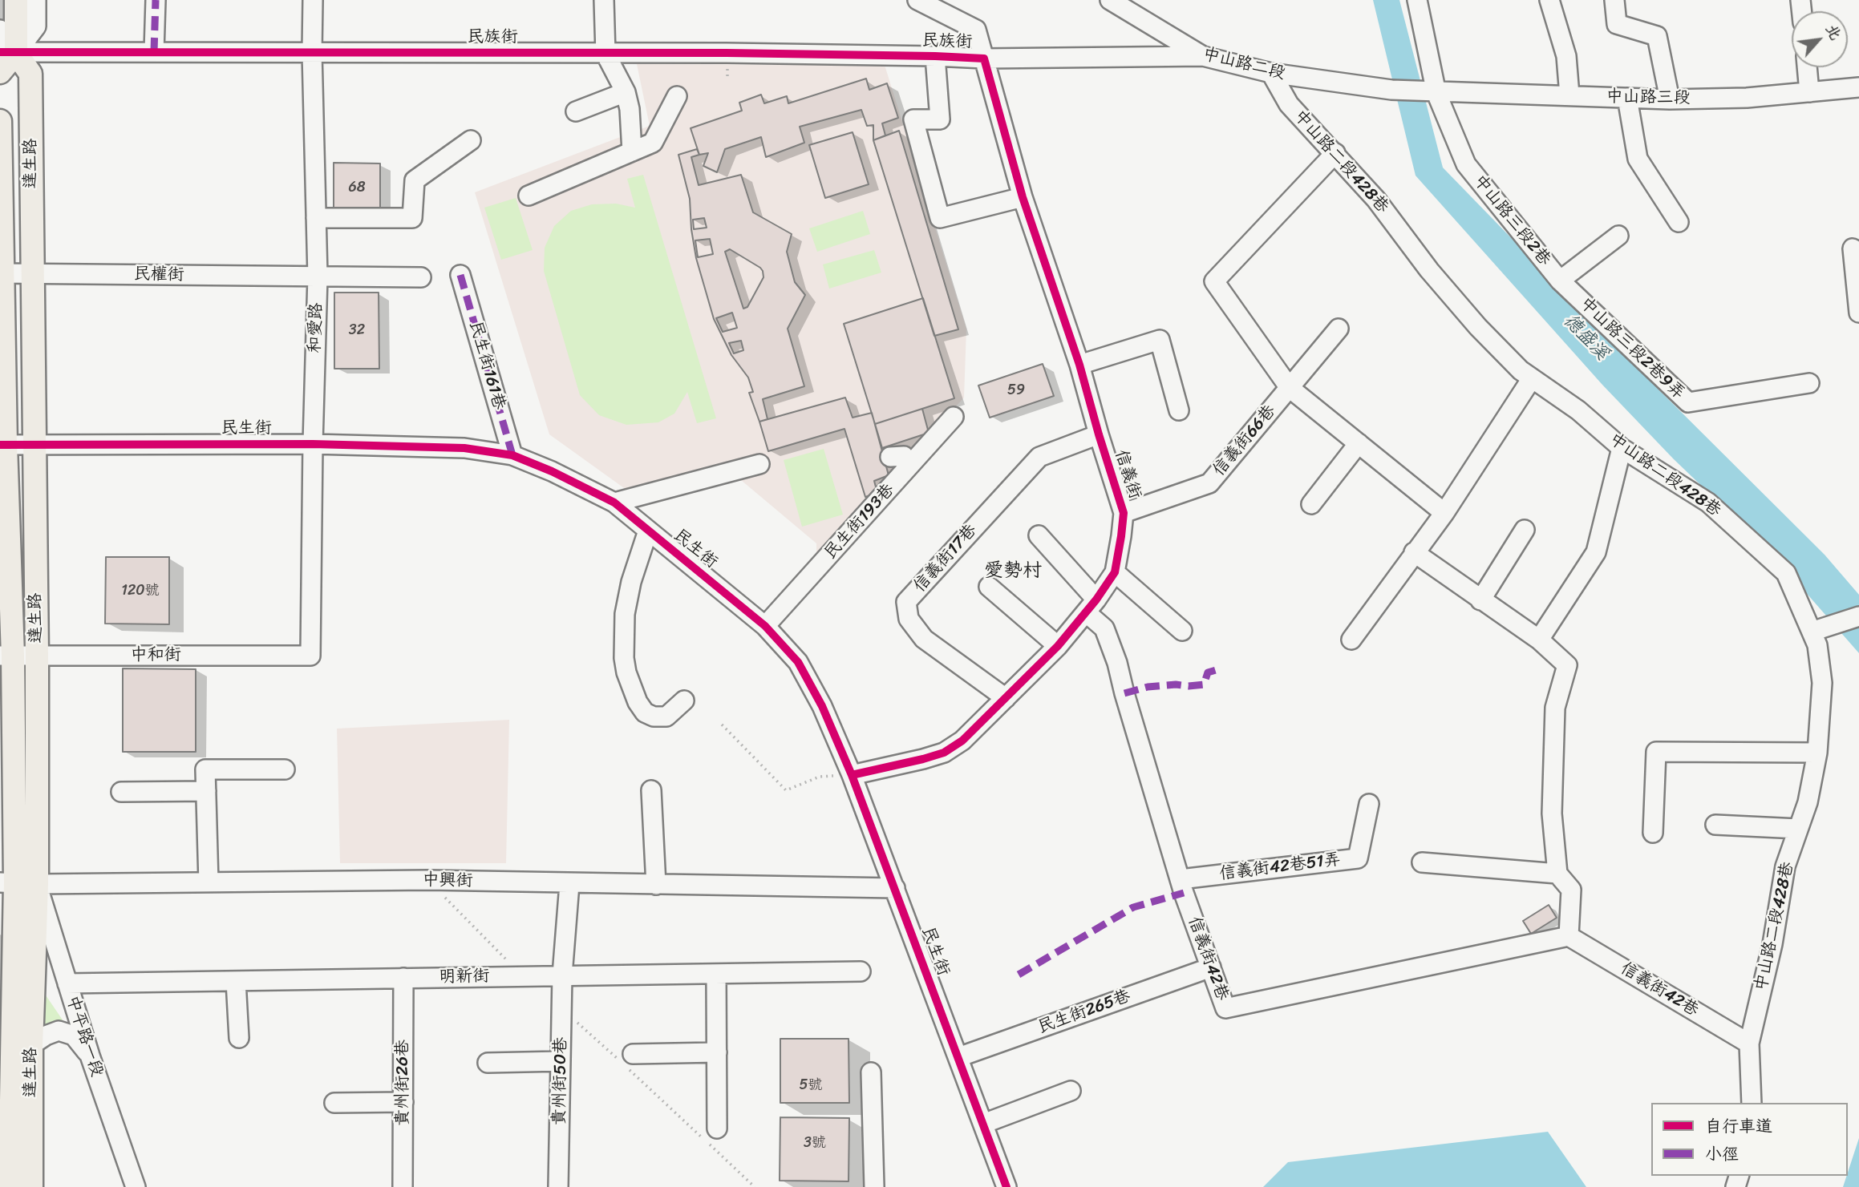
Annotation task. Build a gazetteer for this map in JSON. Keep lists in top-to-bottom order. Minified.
{"streets":{"main road":["達生路"],"street":["民族街","中山路二段","中山路三段","中山路二段428巷","中山路三段2巷","民權街","和愛路","中山路三段2巷9弄","民生街161巷","民生街","信義街66巷","信義街","民生街193巷","信義街17巷","中和街","信義街42巷51弄","中興街","信義街42巷","明新街","民生街265巷","中平路一段","貴州街50巷","貴州街26巷"]},"crossings":[["民族街","中山路二段"],["民族街","達生路"],["民族街","和愛路"],["民族街","信義街"],["中山路二段","中山路三段"],["中山路二段","中山路二段428巷"],["中山路二段","中山路三段2巷"],["中山路三段","中山路三段2巷"],["中山路二段428巷","信義街42巷"],["達生路","民權街"],["達生路","民生街"],["達生路","中和街"],["達生路","中興街"],["達生路","中平路一段"],["中山路三段2巷","中山路三段2巷9弄"],["民權街","和愛路"],["和愛路","民生街"],["和愛路","中和街"],["民生街161巷","民生街"],["民生街","信義街"],["民生街","民生街193巷"],["民生街","中興街"],["民生街","民生街265巷"],["信義街66巷","信義街"],["信義街","信義街17巷"],["信義街","信義街42巷"],["信義街42巷51弄","信義街42巷"],["中興街","中平路一段"],["中興街","貴州街50巷"],["信義街42巷","民生街265巷"],["明新街","中平路一段"],["明新街","貴州街50巷"],["明新街","貴州街26巷"]],"districts":["愛勢村"],"water":["德盛溪"],"house_numbers":["68","32","59","120號","5號","3號"],"legend":["自行車道","小徑"],"north":"top right"}
